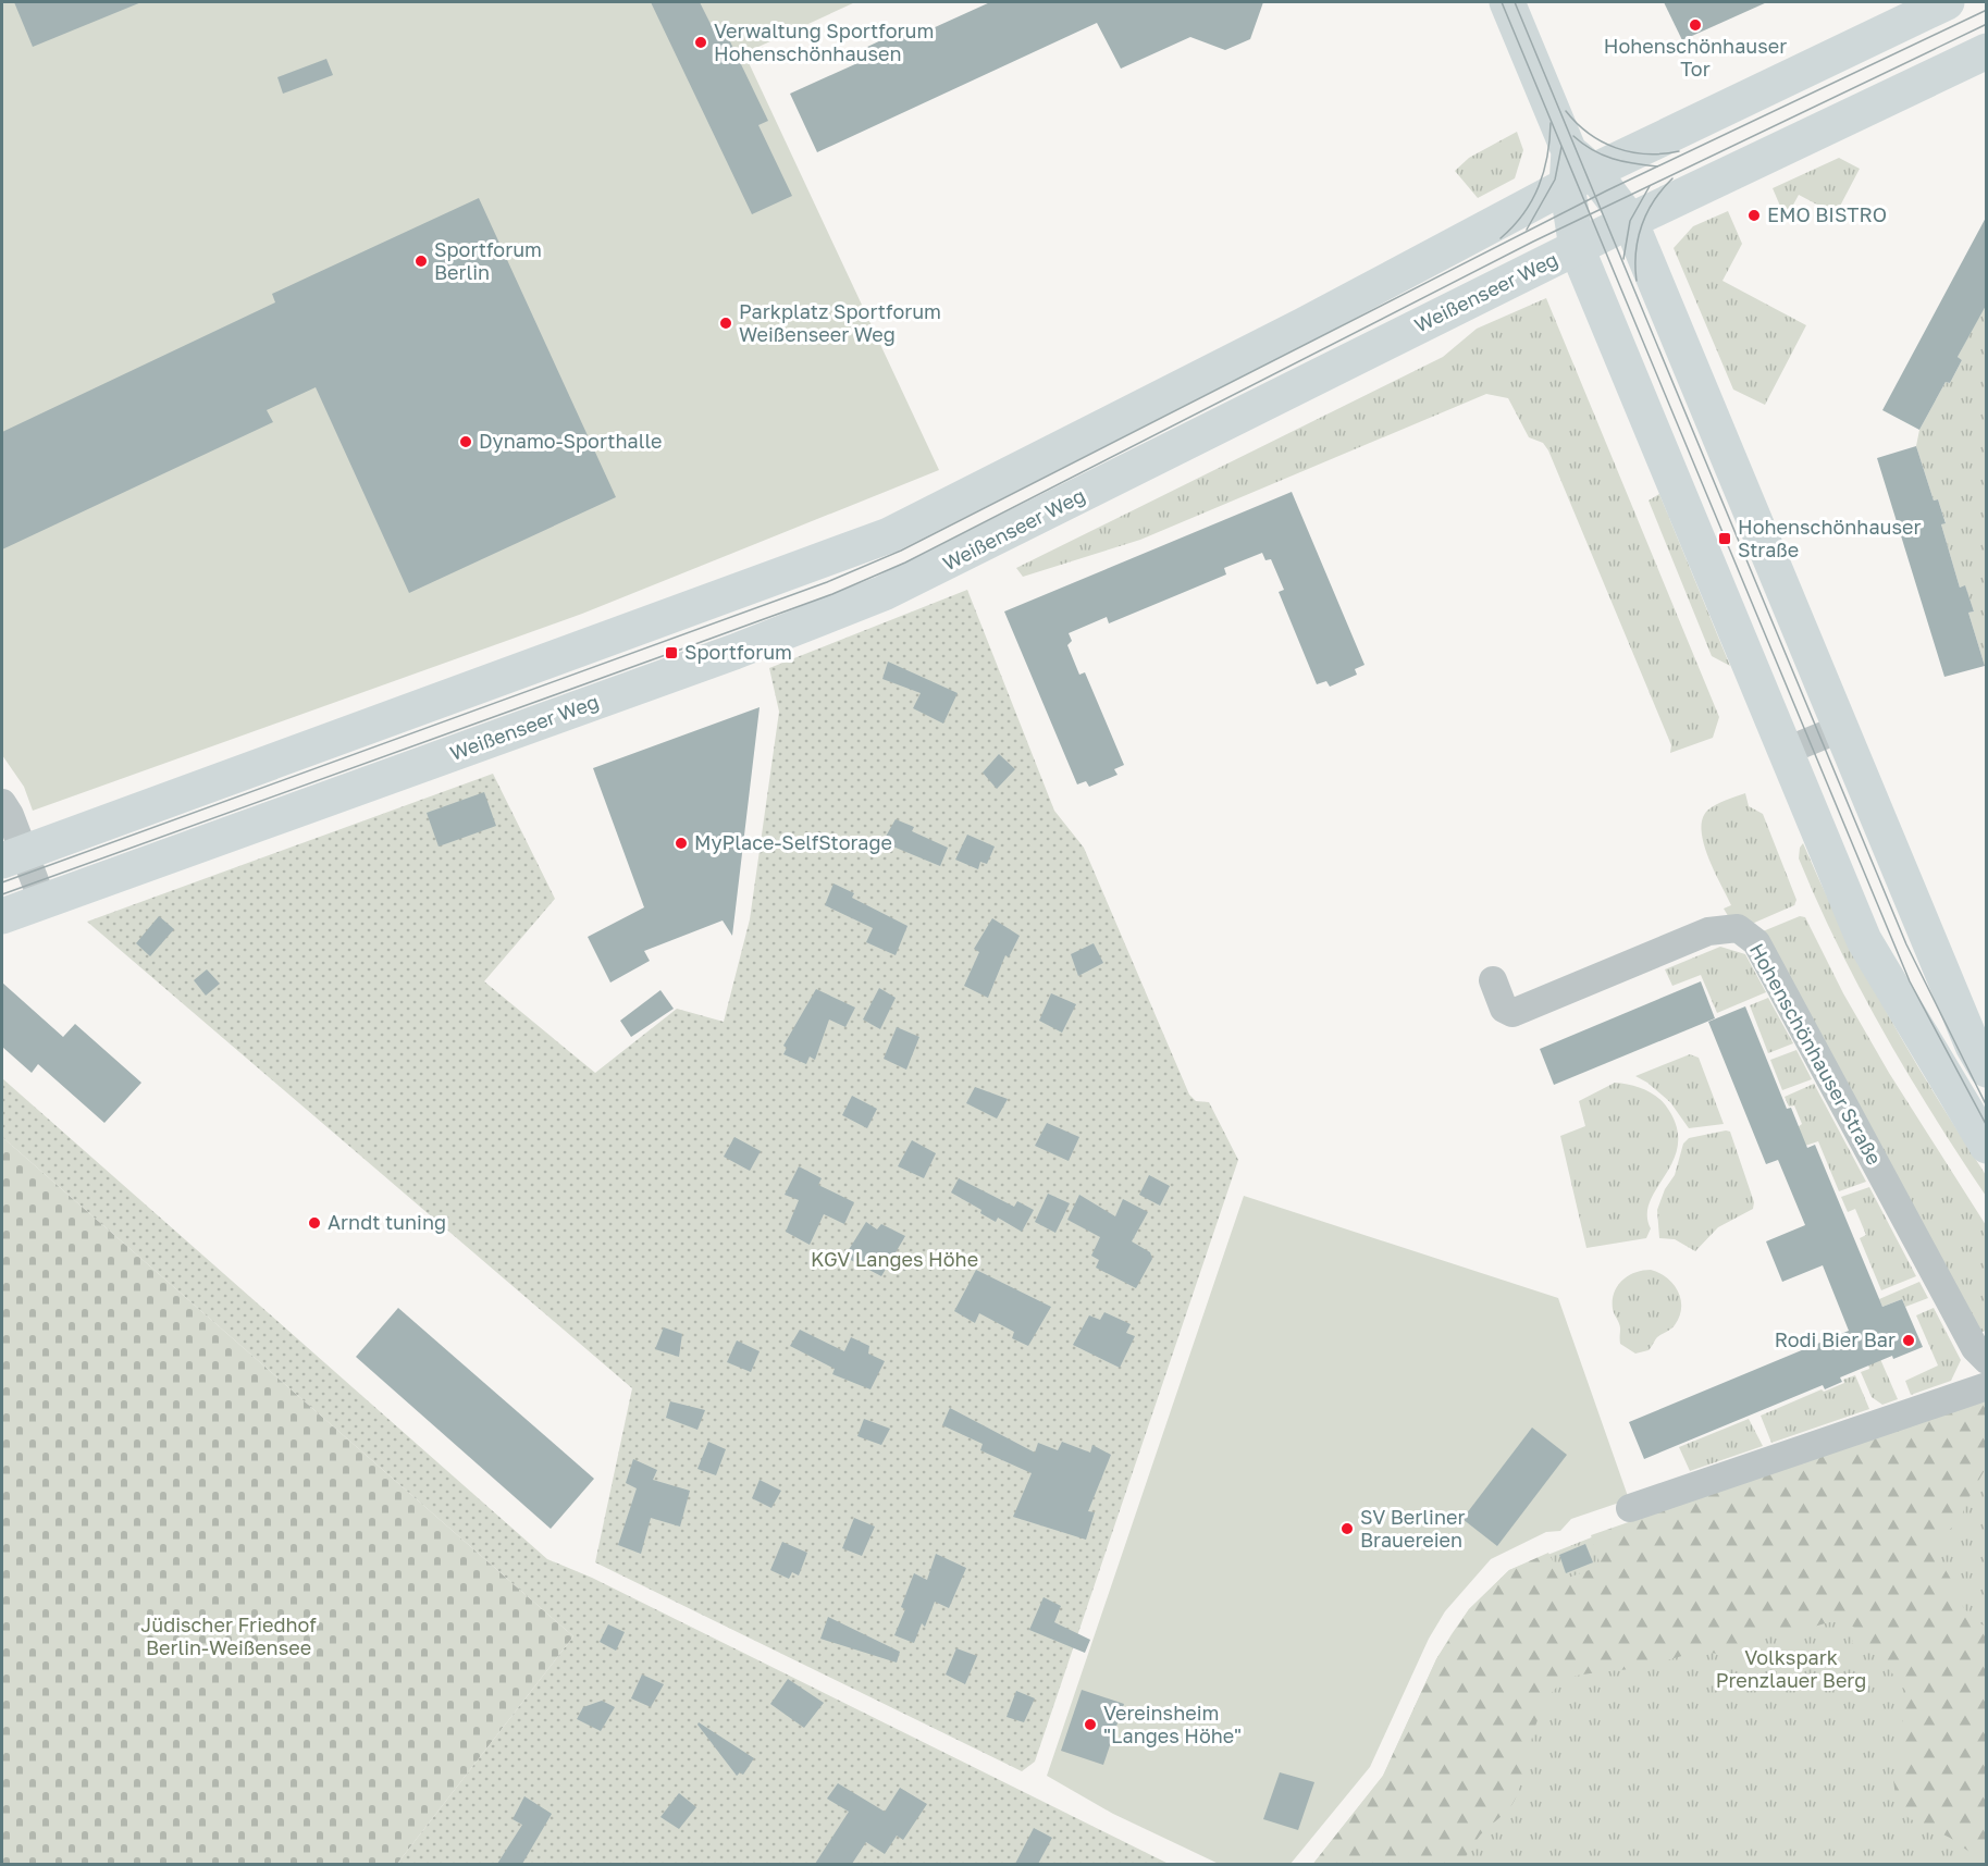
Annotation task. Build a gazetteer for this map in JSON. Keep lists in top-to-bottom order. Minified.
{"streets":{"main road":["Weißenseer Weg"],"street":["Hohenschönhauser Straße"]},"parks":["KGV Langes Höhe","Jüdischer Friedhof Berlin-Weißensee","Volkspark Prenzlauer Berg"],"places":{"other":["Hohenschönhauser Tor","Verwaltung Sportforum Hohenschönhausen","EMO BISTRO","Sportforum Berlin","Parkplatz Sportforum Weißenseer Weg","Dynamo-Sporthalle","MyPlace-SelfStorage","Arndt tuning","Rodi Bier Bar","SV Berliner Brauereien","Vereinsheim \"Langes Höhe\""],"transit":["Hohenschönhauser Straße","Sportforum"]}}
